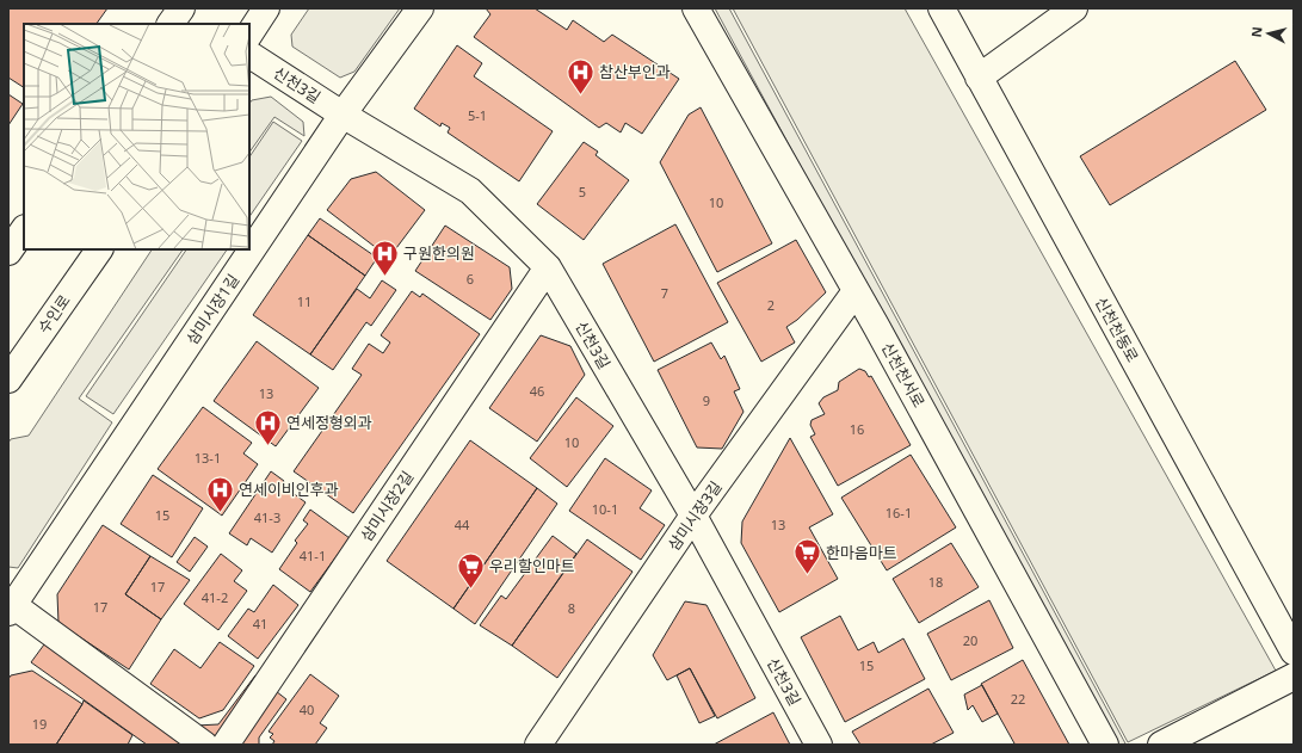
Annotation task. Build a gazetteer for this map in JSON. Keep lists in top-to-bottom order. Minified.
{"streets":{"street":["신천3길","삼미시장1길","수인로","신천천동로","신천천서로","삼미시장2길","삼미시장3길"]},"crossings":[["신천3길","삼미시장1길"],["신천3길","삼미시장2길"],["신천3길","삼미시장3길"],["신천천서로","삼미시장3길"]],"places":{"hospital":["참산부인과","구원한의원","연세정형외과","연세이비인후과"],"supermarket":["한마음마트","우리할인마트"]},"house_numbers":["5-1","5","10","6","7","11","2","46","13","9","16","10","13-1","10-1","16-1","15","41-3","44","13","41-1","18","17","41-2","17","8","41","20","15","22","40","19"],"north":"left"}
